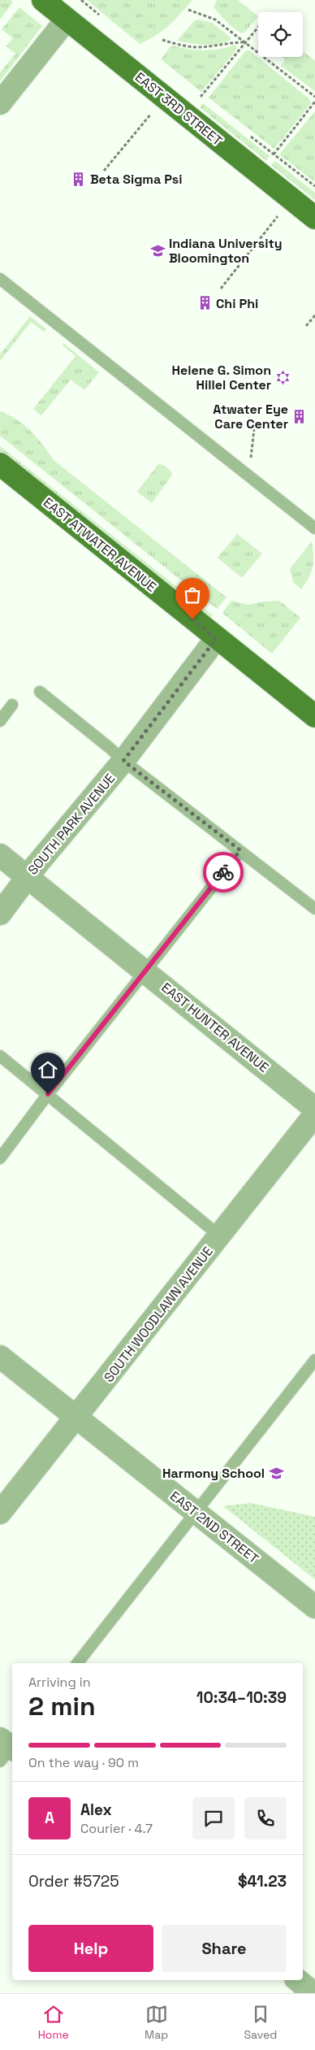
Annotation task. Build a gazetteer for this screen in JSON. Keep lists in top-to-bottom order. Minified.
{"streets":{"main road":["EAST 3RD STREET","EAST ATWATER AVENUE"],"street":["SOUTH PARK AVENUE","EAST HUNTER AVENUE","SOUTH WOODLAWN AVENUE","EAST 2ND STREET"]},"crossings":[["EAST ATWATER AVENUE","SOUTH PARK AVENUE"],["SOUTH PARK AVENUE","EAST HUNTER AVENUE"],["SOUTH WOODLAWN AVENUE","EAST 2ND STREET"]],"places":{"building":["Beta Sigma Psi","Chi Phi","Atwater Eye Care Center"],"school or university":["Indiana University Bloomington","Harmony School"],"synagogue":["Helene G. Simon Hillel Center"]},"page":{"heading":["2 min","Arriving in","10:34–10:39"],"panel":["Alex","Courier · 4.7","Order #5725","$41.23"],"bar":"On the way · 90 m","round":"A","buttons":["Help","Share"],"tabs":["Home","Map","Saved"]}}
